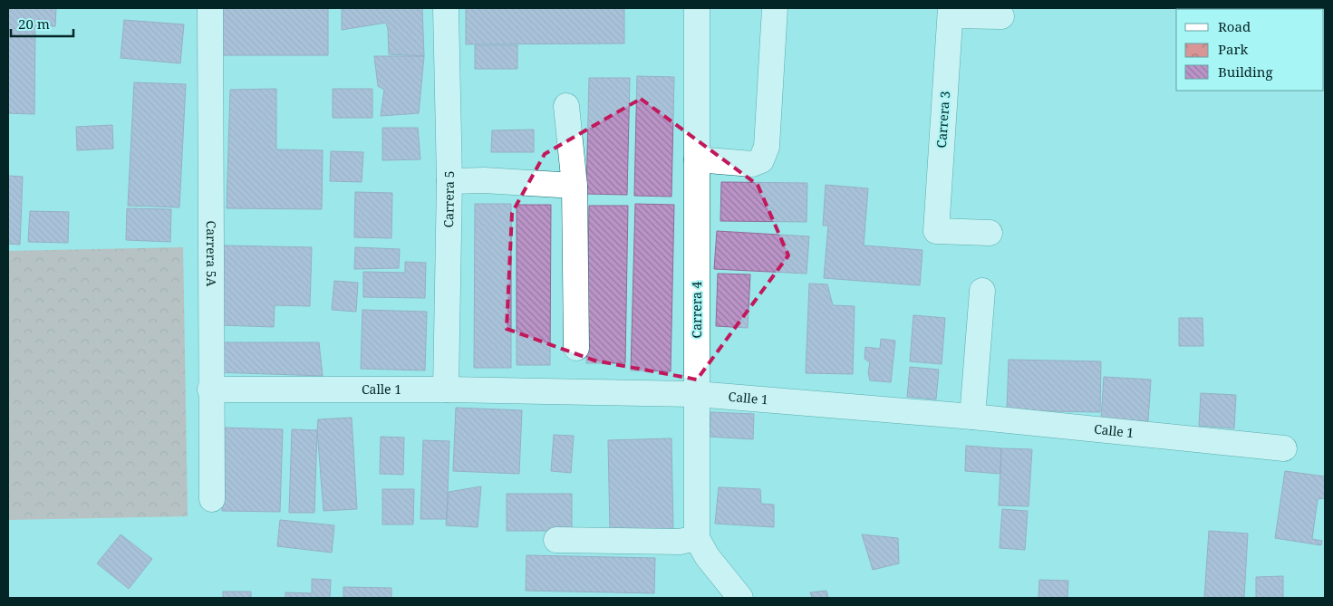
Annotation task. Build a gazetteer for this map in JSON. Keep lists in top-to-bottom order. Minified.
{"streets":{"street":["Carrera 3","Carrera 5","Carrera 5A","Carrera 4","Calle 1"]},"crossings":[["Carrera 5","Calle 1"],["Carrera 5A","Calle 1"],["Carrera 4","Calle 1"]],"legend":["Road","Park","Building"],"scale_bar":"20 m"}
